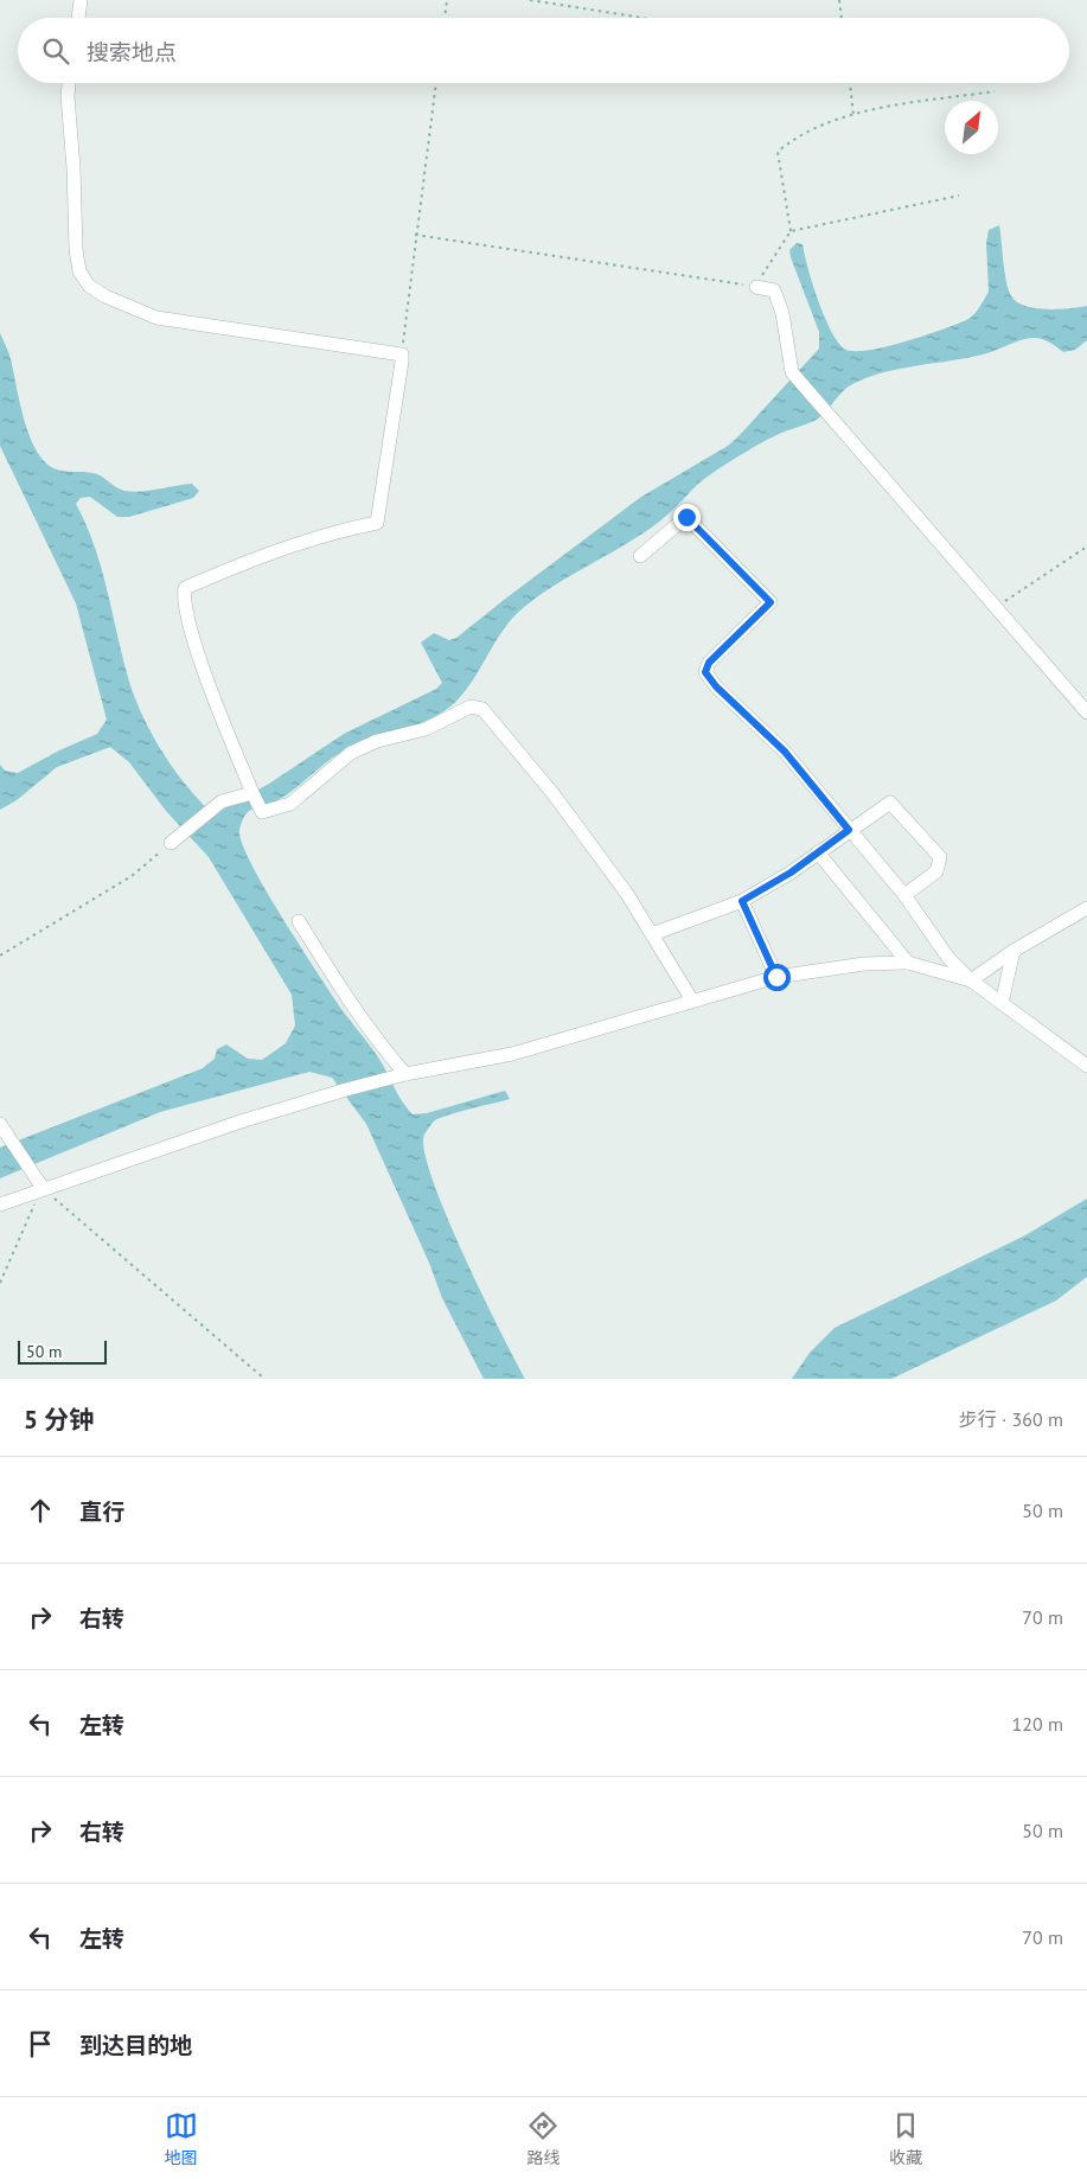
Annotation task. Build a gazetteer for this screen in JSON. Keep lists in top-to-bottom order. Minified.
{"scale_bar":"50 m","north":"top right","page":{"search":"搜索地点","scale":"50 m","heading":["5 分钟","步行 · 360 m"],"list":[["直行","50 m"],["右转","70 m"],["左转","120 m"],["右转","50 m"],["左转","70 m"],"到达目的地"],"nav":["地图","路线","收藏"]}}
